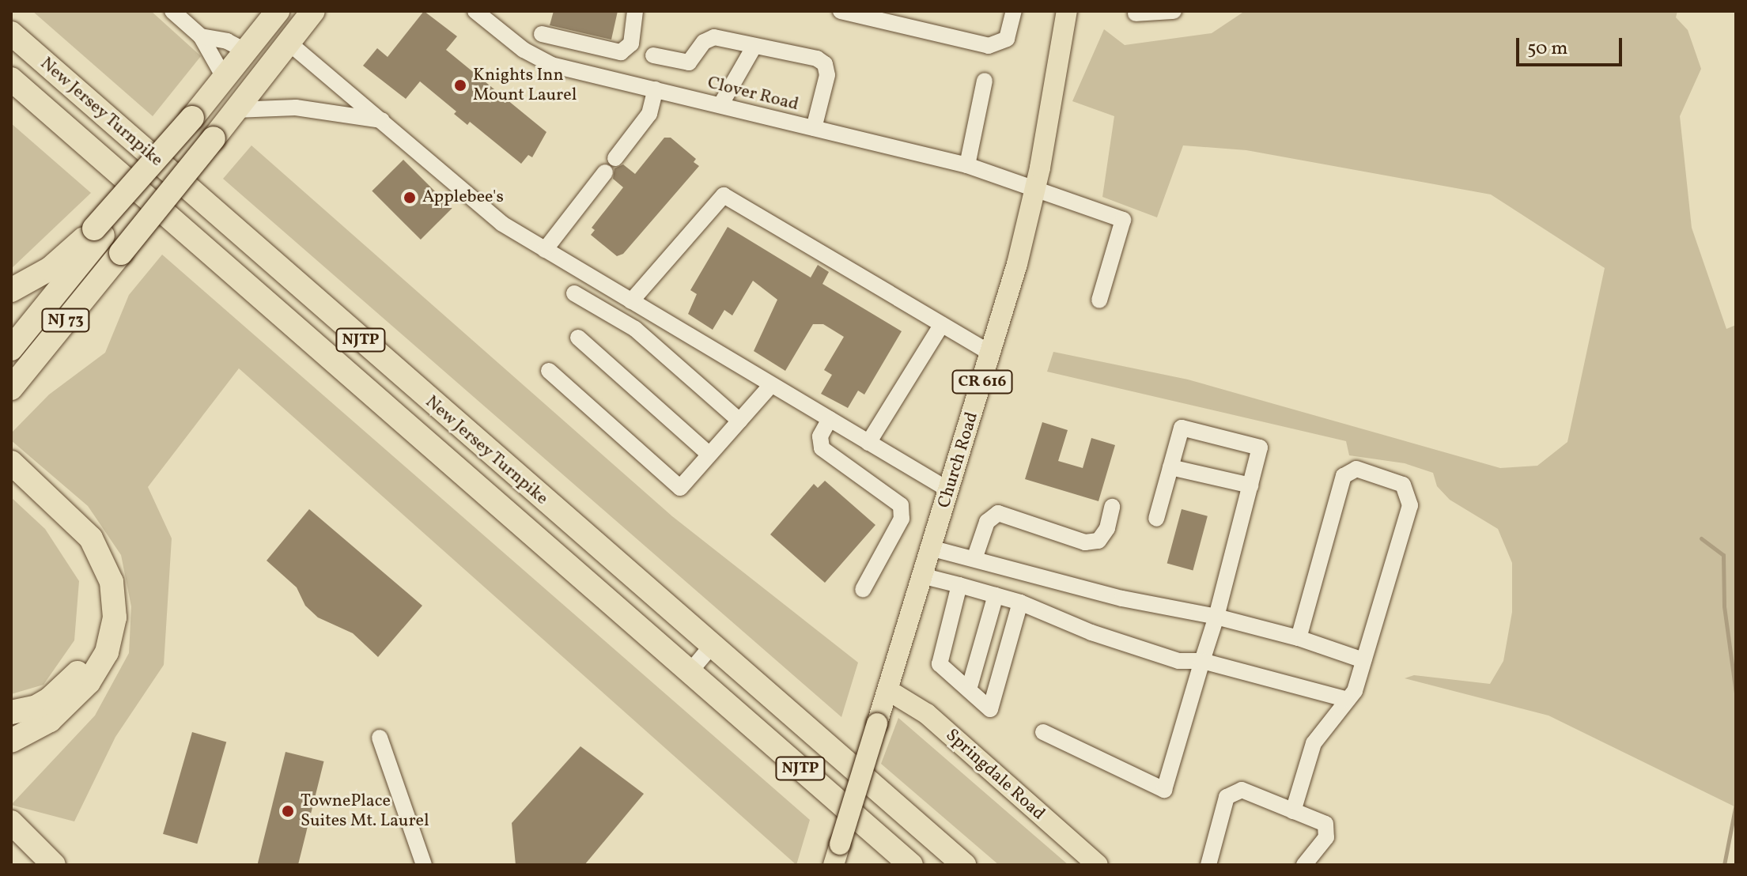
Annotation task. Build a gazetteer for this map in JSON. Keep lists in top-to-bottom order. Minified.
{"streets":{"highway":["New Jersey Turnpike","NJ 73","NJTP"],"main road":["CR 616","Church Road","Springdale Road"],"street":["Clover Road"]},"crossings":[["Clover Road","Church Road"],["Church Road","Springdale Road"]],"places":["Knights Inn Mount Laurel","Applebee's","TownePlace Suites Mt. Laurel"],"scale_bar":"50 m"}
